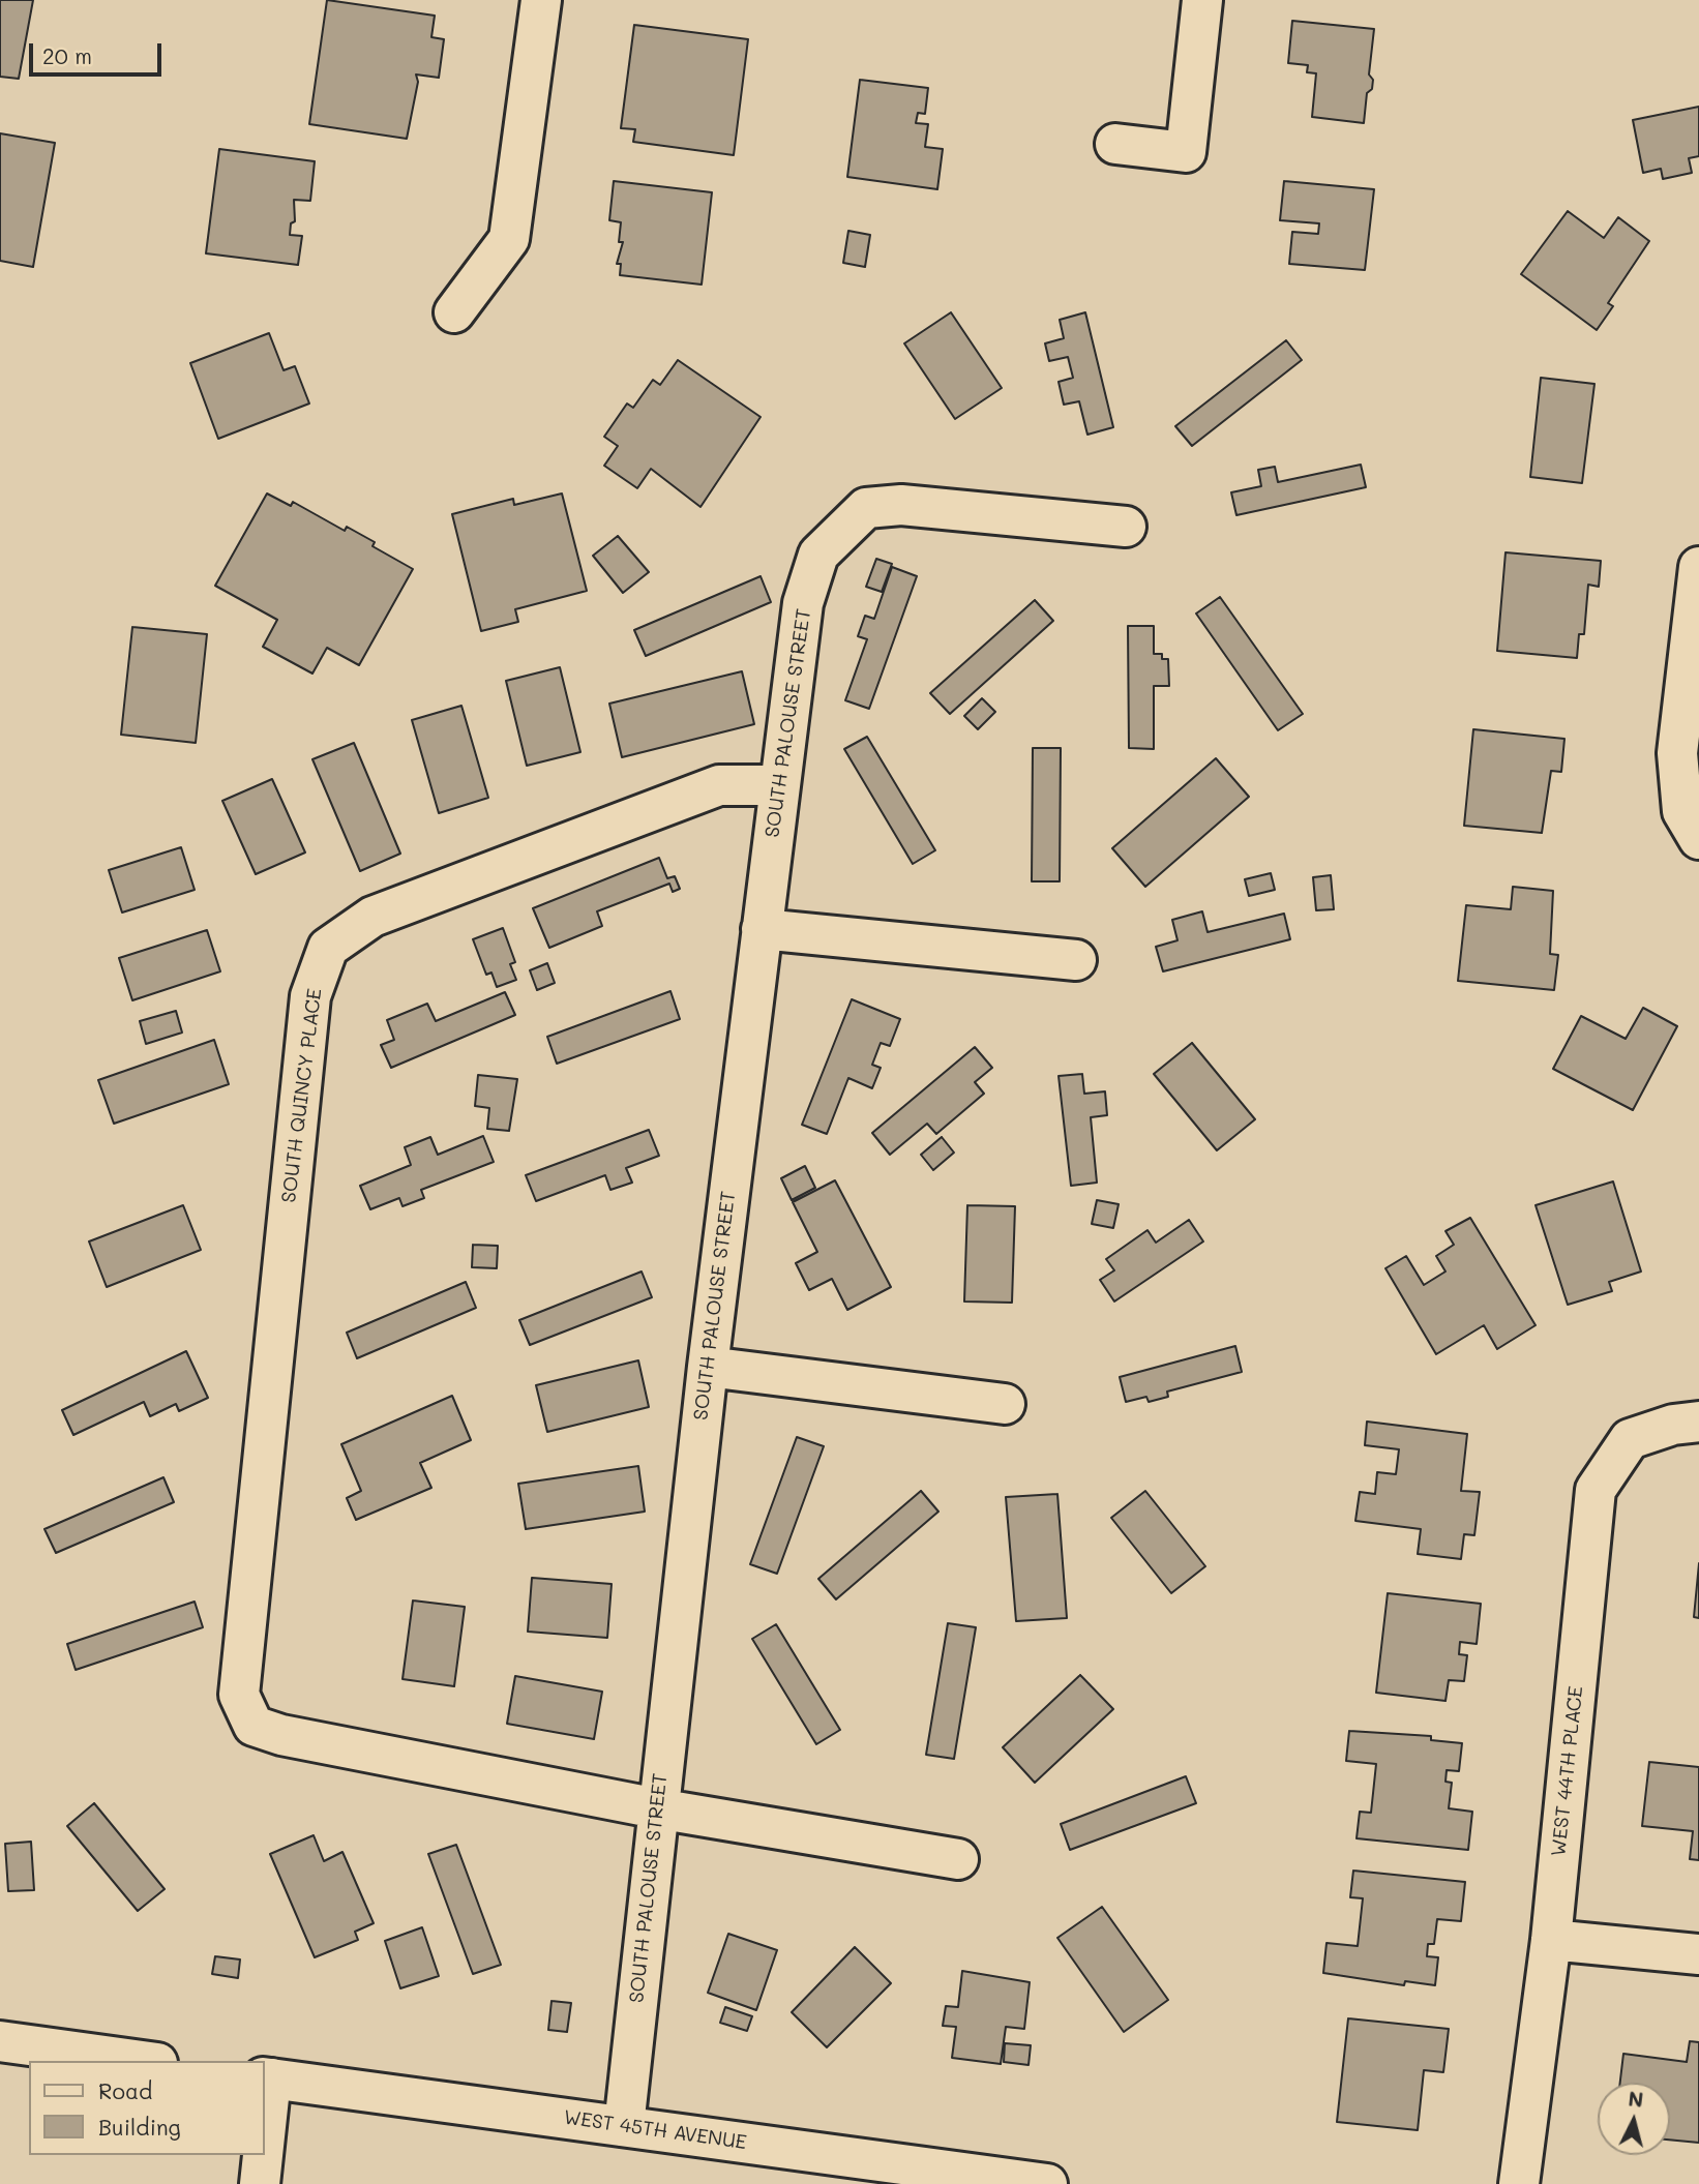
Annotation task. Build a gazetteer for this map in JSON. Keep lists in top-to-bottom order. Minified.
{"streets":{"street":["SOUTH PALOUSE STREET","SOUTH QUINCY PLACE","WEST 44TH PLACE","WEST 45TH AVENUE"]},"crossings":[["SOUTH PALOUSE STREET","SOUTH QUINCY PLACE"],["SOUTH PALOUSE STREET","WEST 45TH AVENUE"]],"legend":["Road","Building"],"scale_bar":"20 m","north":"top"}
